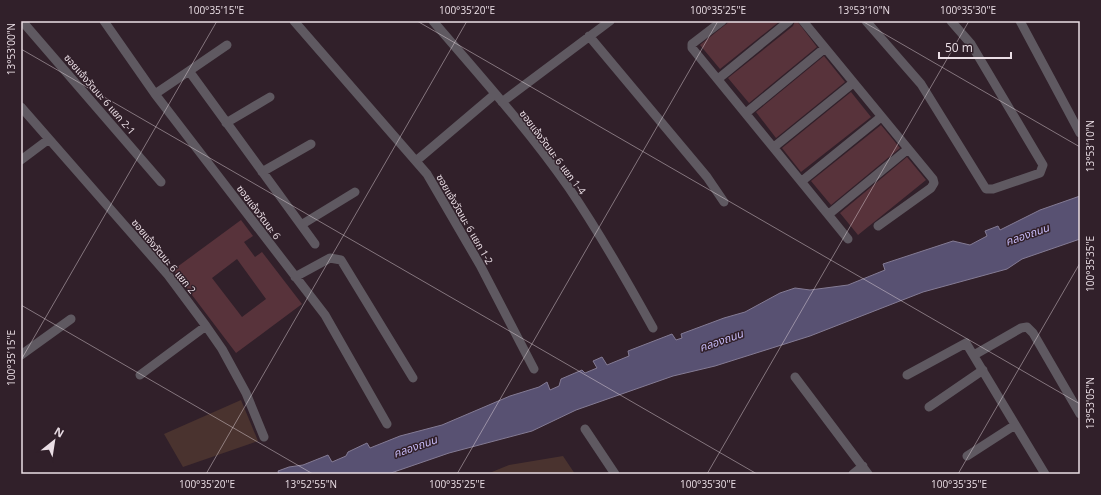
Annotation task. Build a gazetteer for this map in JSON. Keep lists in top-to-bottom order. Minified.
{"streets":{"street":["ซอยแจ้งวัฒนะ 6 แยก 2-1","ซอยแจ้งวัฒนะ 6 แยก 1-4","ซอยแจ้งวัฒนะ 6","ซอยแจ้งวัฒนะ 6 แยก 1-2","ซอยแจ้งวัฒนะ 6 แยก 2"]},"water":["คลองถนน"],"scale_bar":"50 m","north":"top right","coordinates":["100°35'15\"E","100°35'20\"E","100°35'25\"E","13°53'10\"N","100°35'30\"E","13°53'00\"N","100°35'35\"E","13°53'05\"N","13°52'55\"N"]}
